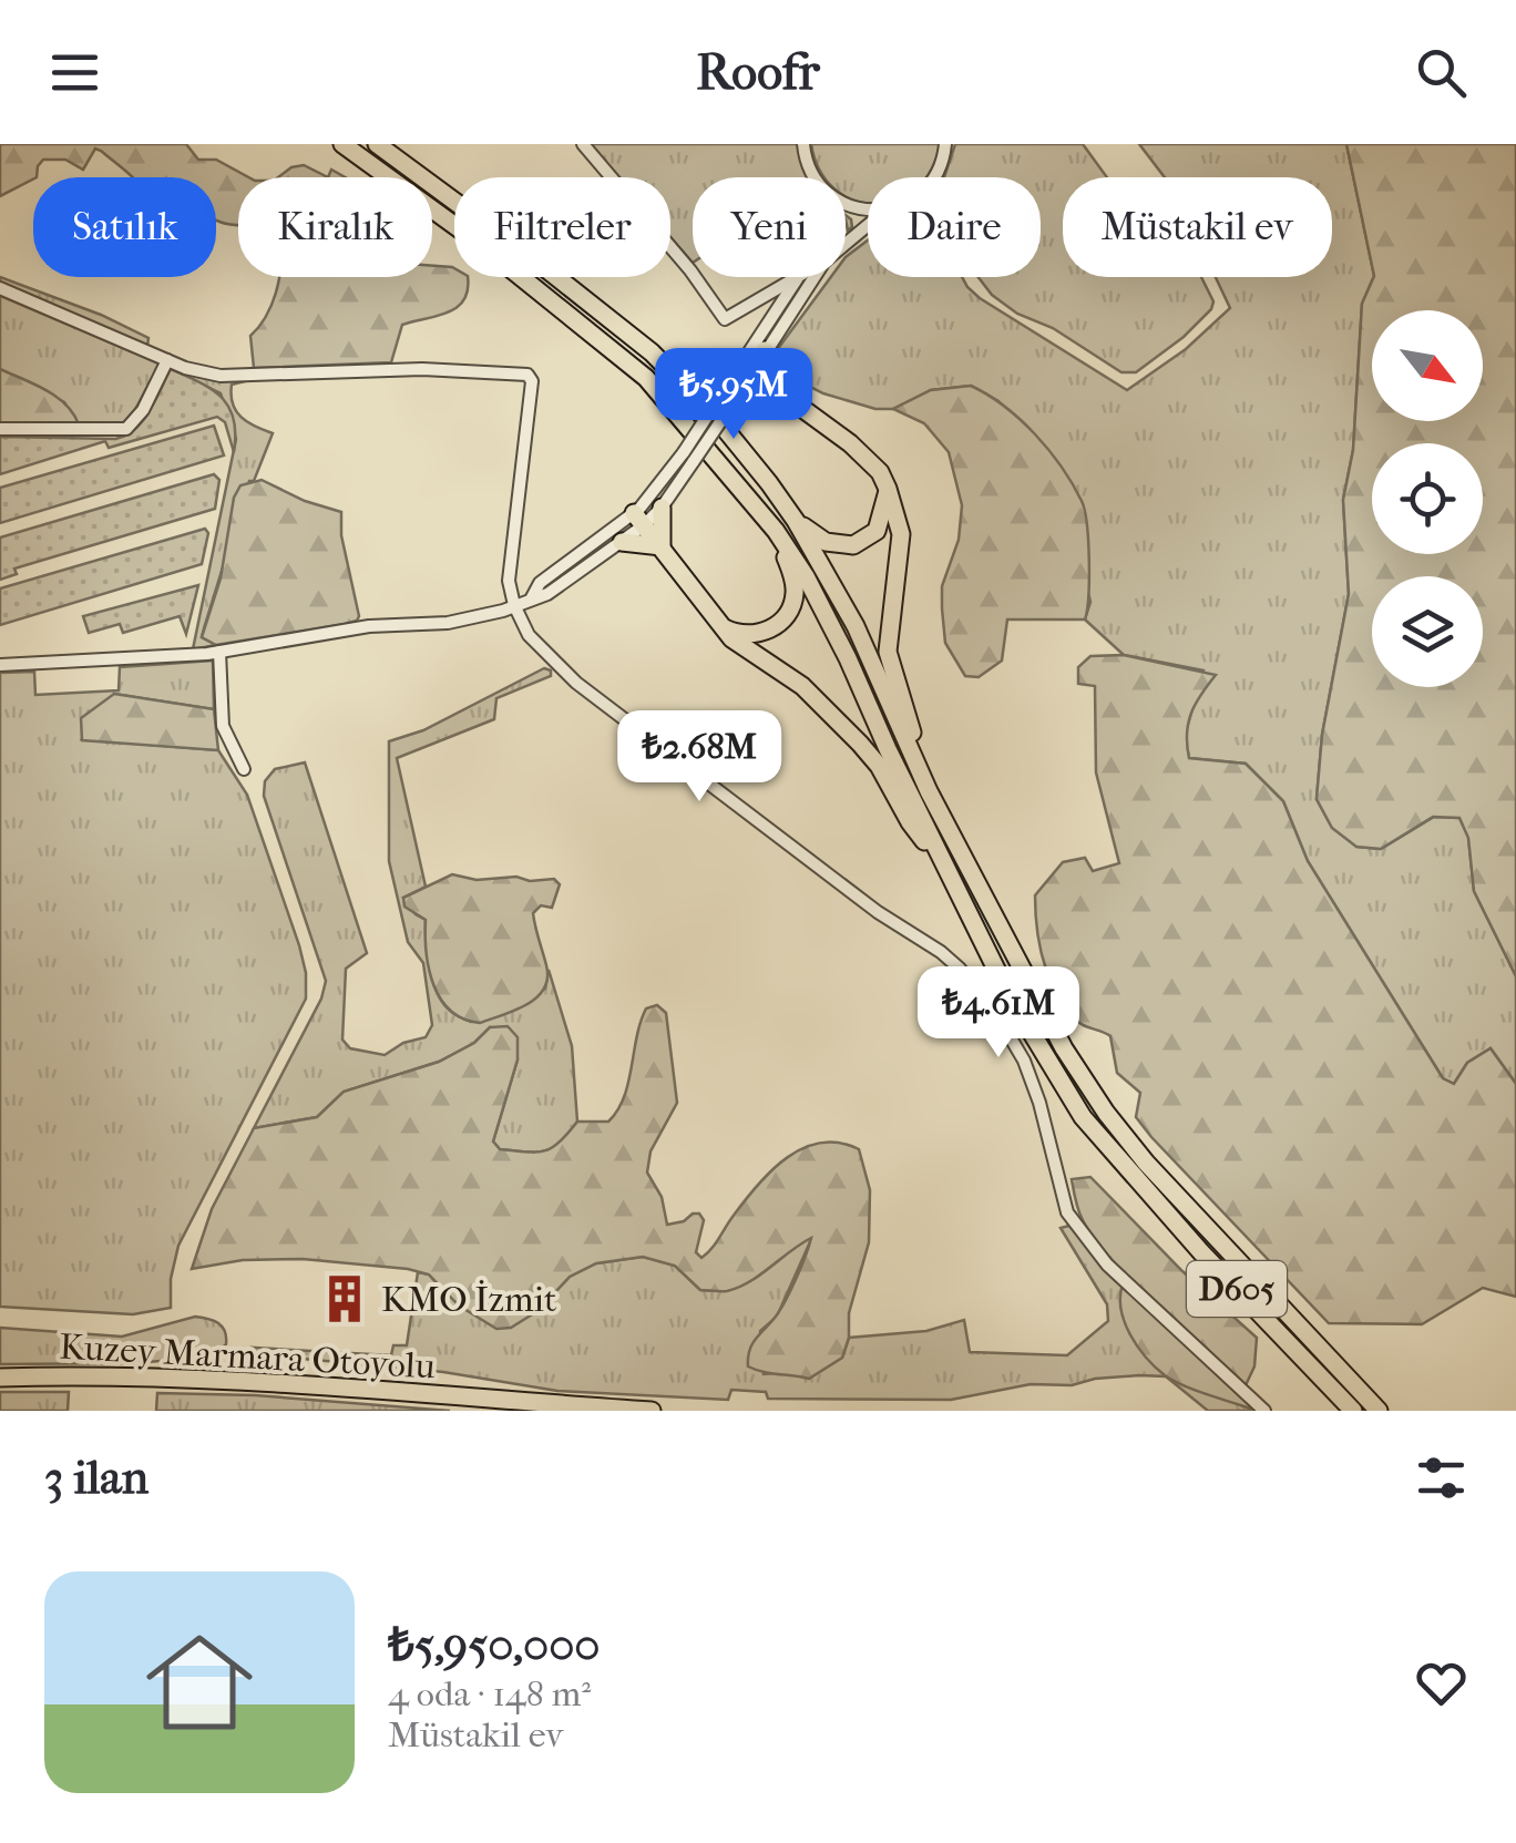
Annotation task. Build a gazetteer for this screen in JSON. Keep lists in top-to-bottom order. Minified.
{"streets":{"highway":["D605","Kuzey Marmara Otoyolu"]},"places":{"building":["KMO İzmit"]},"north":"bottom right","page":{"header":"Roofr","chip":["Satılık","Kiralık","Filtreler","Yeni","Daire","Müstakil ev"],"price":["₺5.95M","₺2.68M","₺4.61M"],"heading":"3 ilan","list":[{"name":"₺5,950,000","note":"4 oda · 148 m² · Müstakil ev"}]}}
